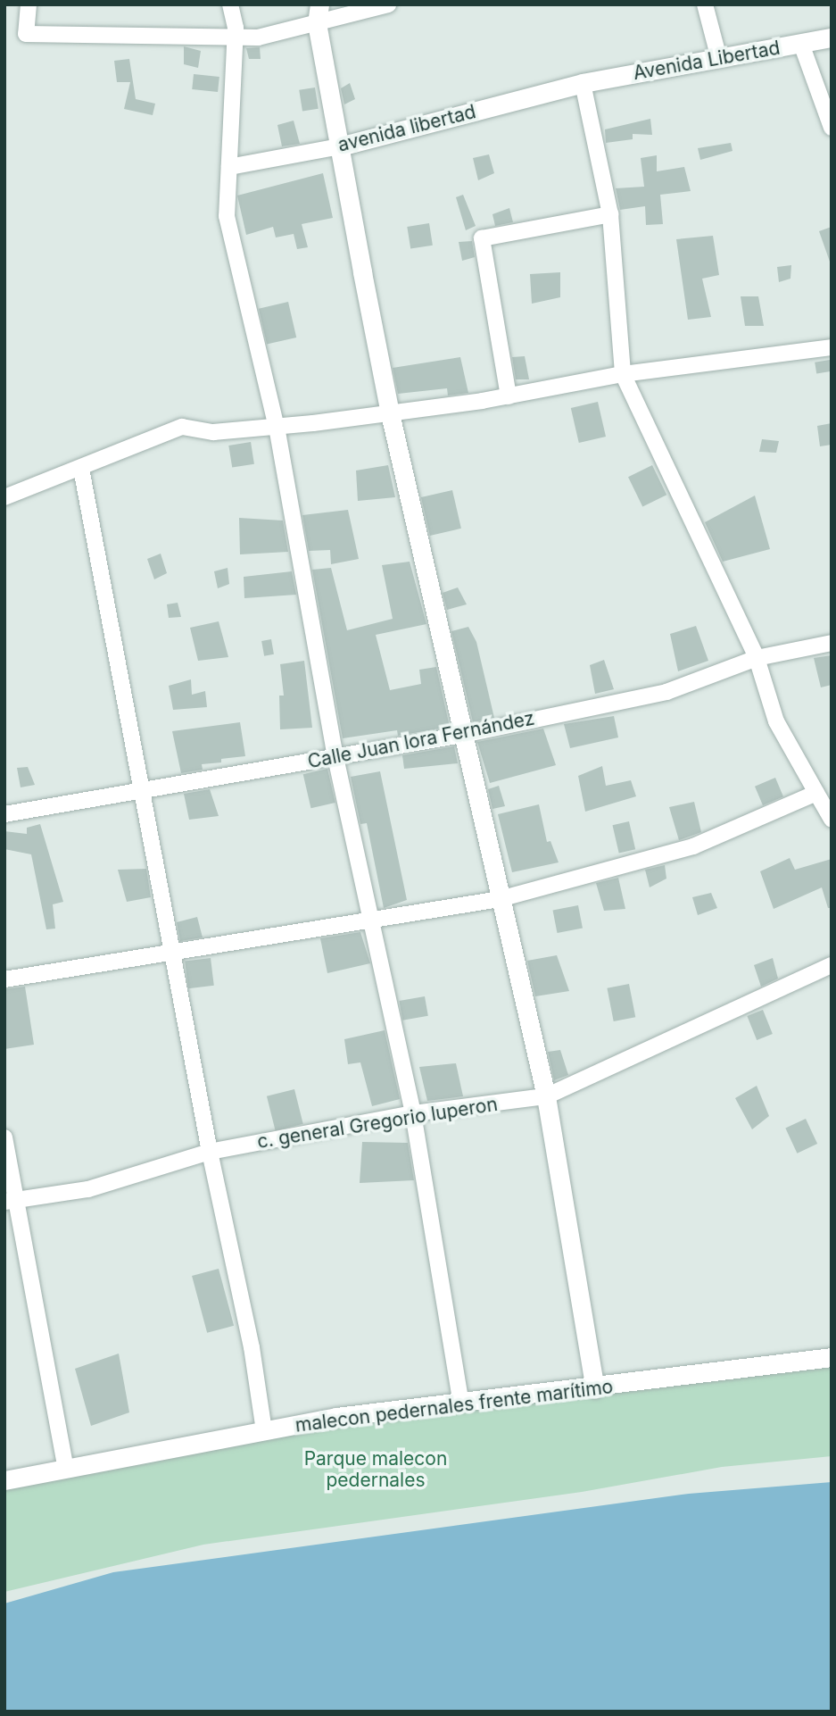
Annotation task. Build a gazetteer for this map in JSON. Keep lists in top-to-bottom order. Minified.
{"streets":{"main road":["Avenida Libertad","avenida libertad","malecon pedernales frente marítimo"],"street":["Calle Juan lora Fernández","c. general Gregorio luperon"]},"crossings":[["Avenida Libertad","avenida libertad"]],"parks":["Parque malecon pedernales"]}
